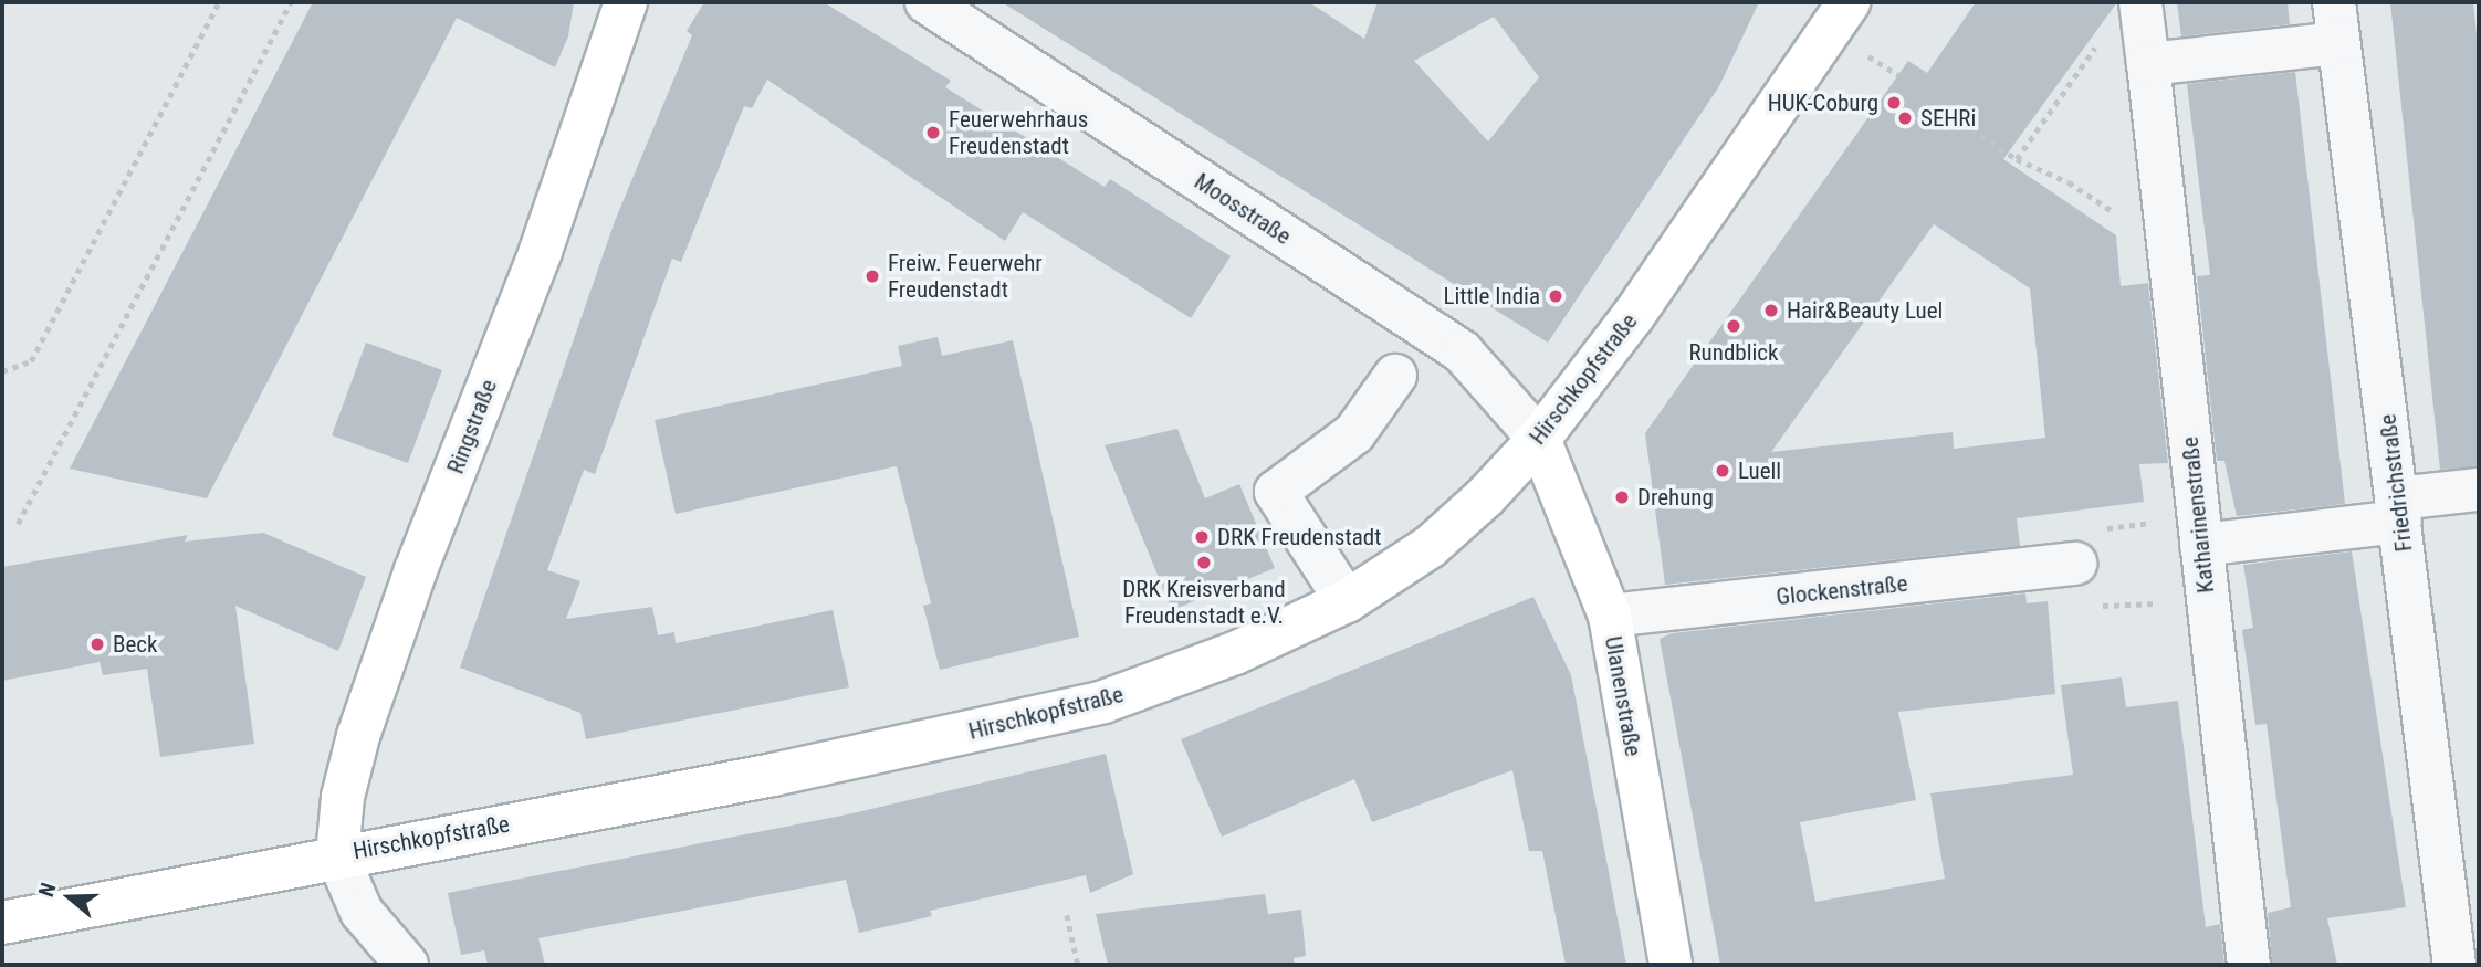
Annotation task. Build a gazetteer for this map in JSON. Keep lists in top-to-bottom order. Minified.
{"streets":{"main road":["Hirschkopfstraße","Ringstraße","Ulanenstraße"],"street":["Moosstraße","Friedrichstraße","Katharinenstraße","Glockenstraße"]},"crossings":[["Moosstraße","Hirschkopfstraße"],["Moosstraße","Ulanenstraße"],["Hirschkopfstraße","Ringstraße"],["Hirschkopfstraße","Ulanenstraße"],["Glockenstraße","Ulanenstraße"]],"places":["HUK-Coburg","SEHRi","Feuerwehrhaus Freudenstadt","Freiw. Feuerwehr Freudenstadt","Little India","Hair&Beauty Luel","Rundblick","Luell","Drehung","DRK Freudenstadt","DRK Kreisverband Freudenstadt e.V.","Beck"],"north":"left"}
